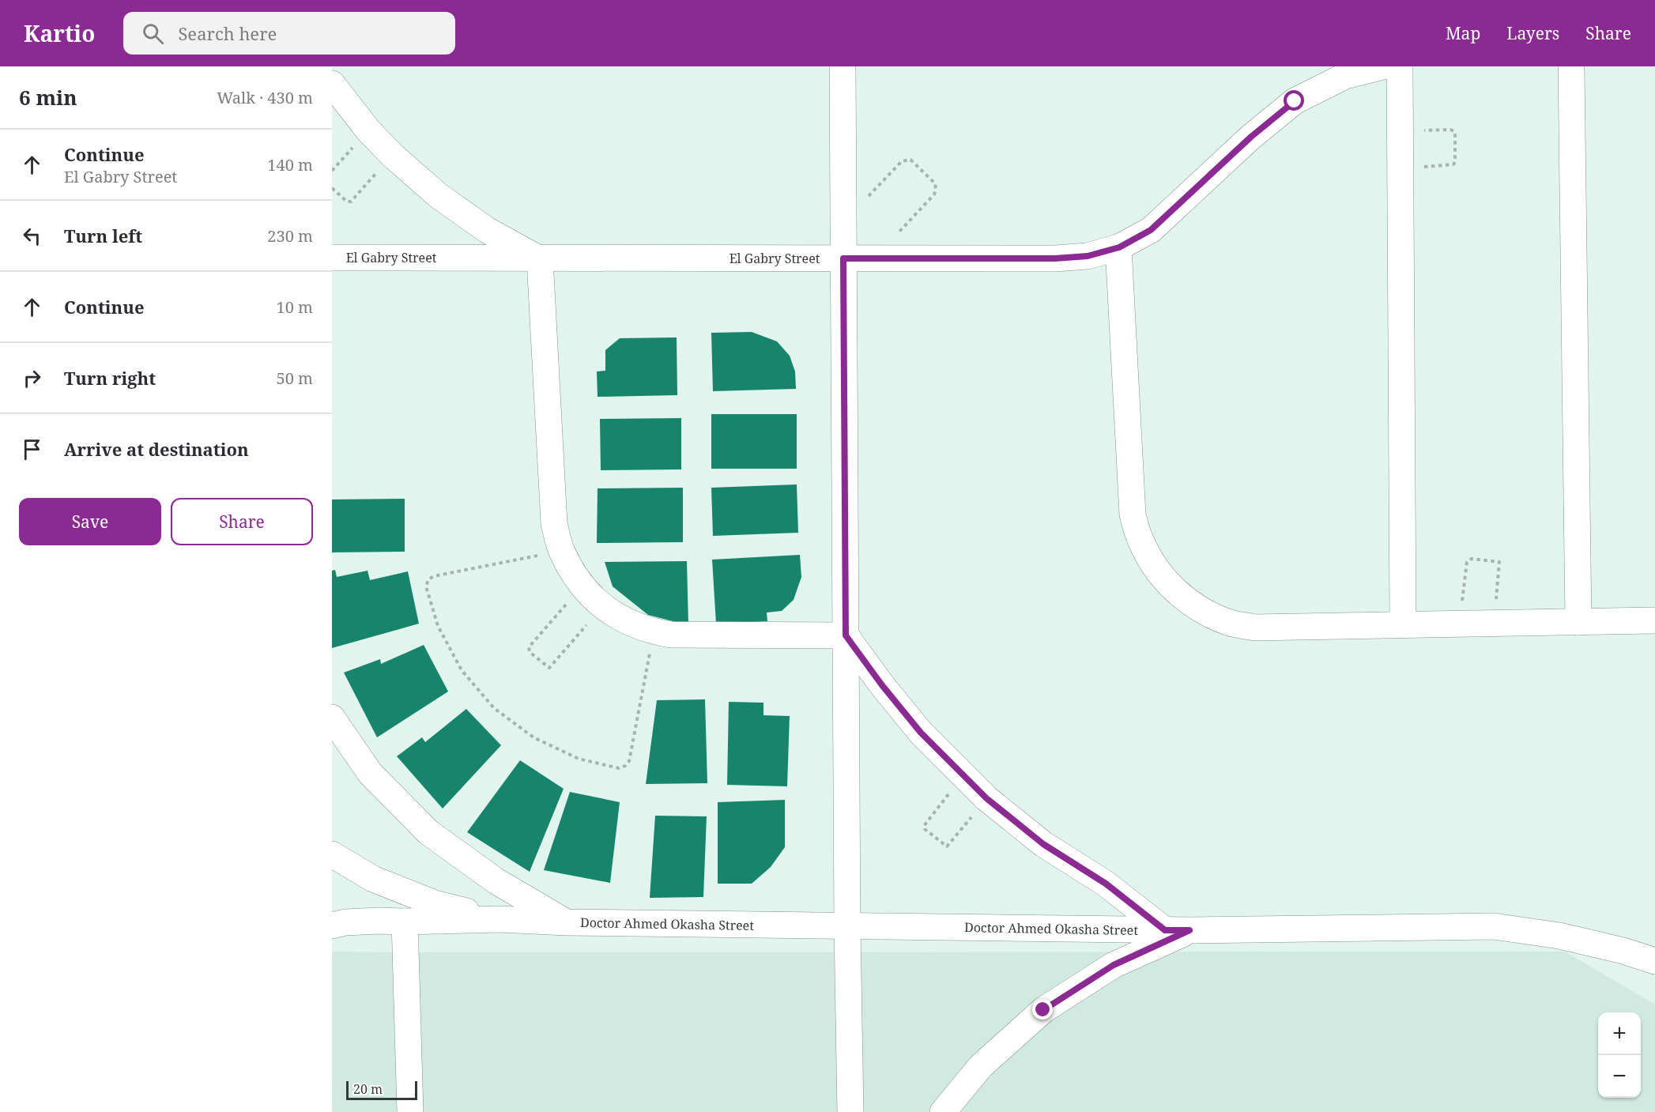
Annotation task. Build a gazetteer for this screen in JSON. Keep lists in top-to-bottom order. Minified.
{"streets":{"street":["El Gabry Street","Doctor Ahmed Okasha Street"]},"scale_bar":"20 m","page":{"header":"Kartio","search":"Search here","nav":["Map","Layers","Share"],"heading":["6 min","Walk · 430 m"],"list":[["Continue","El Gabry Street","140 m"],["Turn left","230 m"],["Continue","10 m"],["Turn right","50 m"],"Arrive at destination"],"buttons":["Save","Share"],"map_buttons":["+","−"],"scale":"20 m"}}
